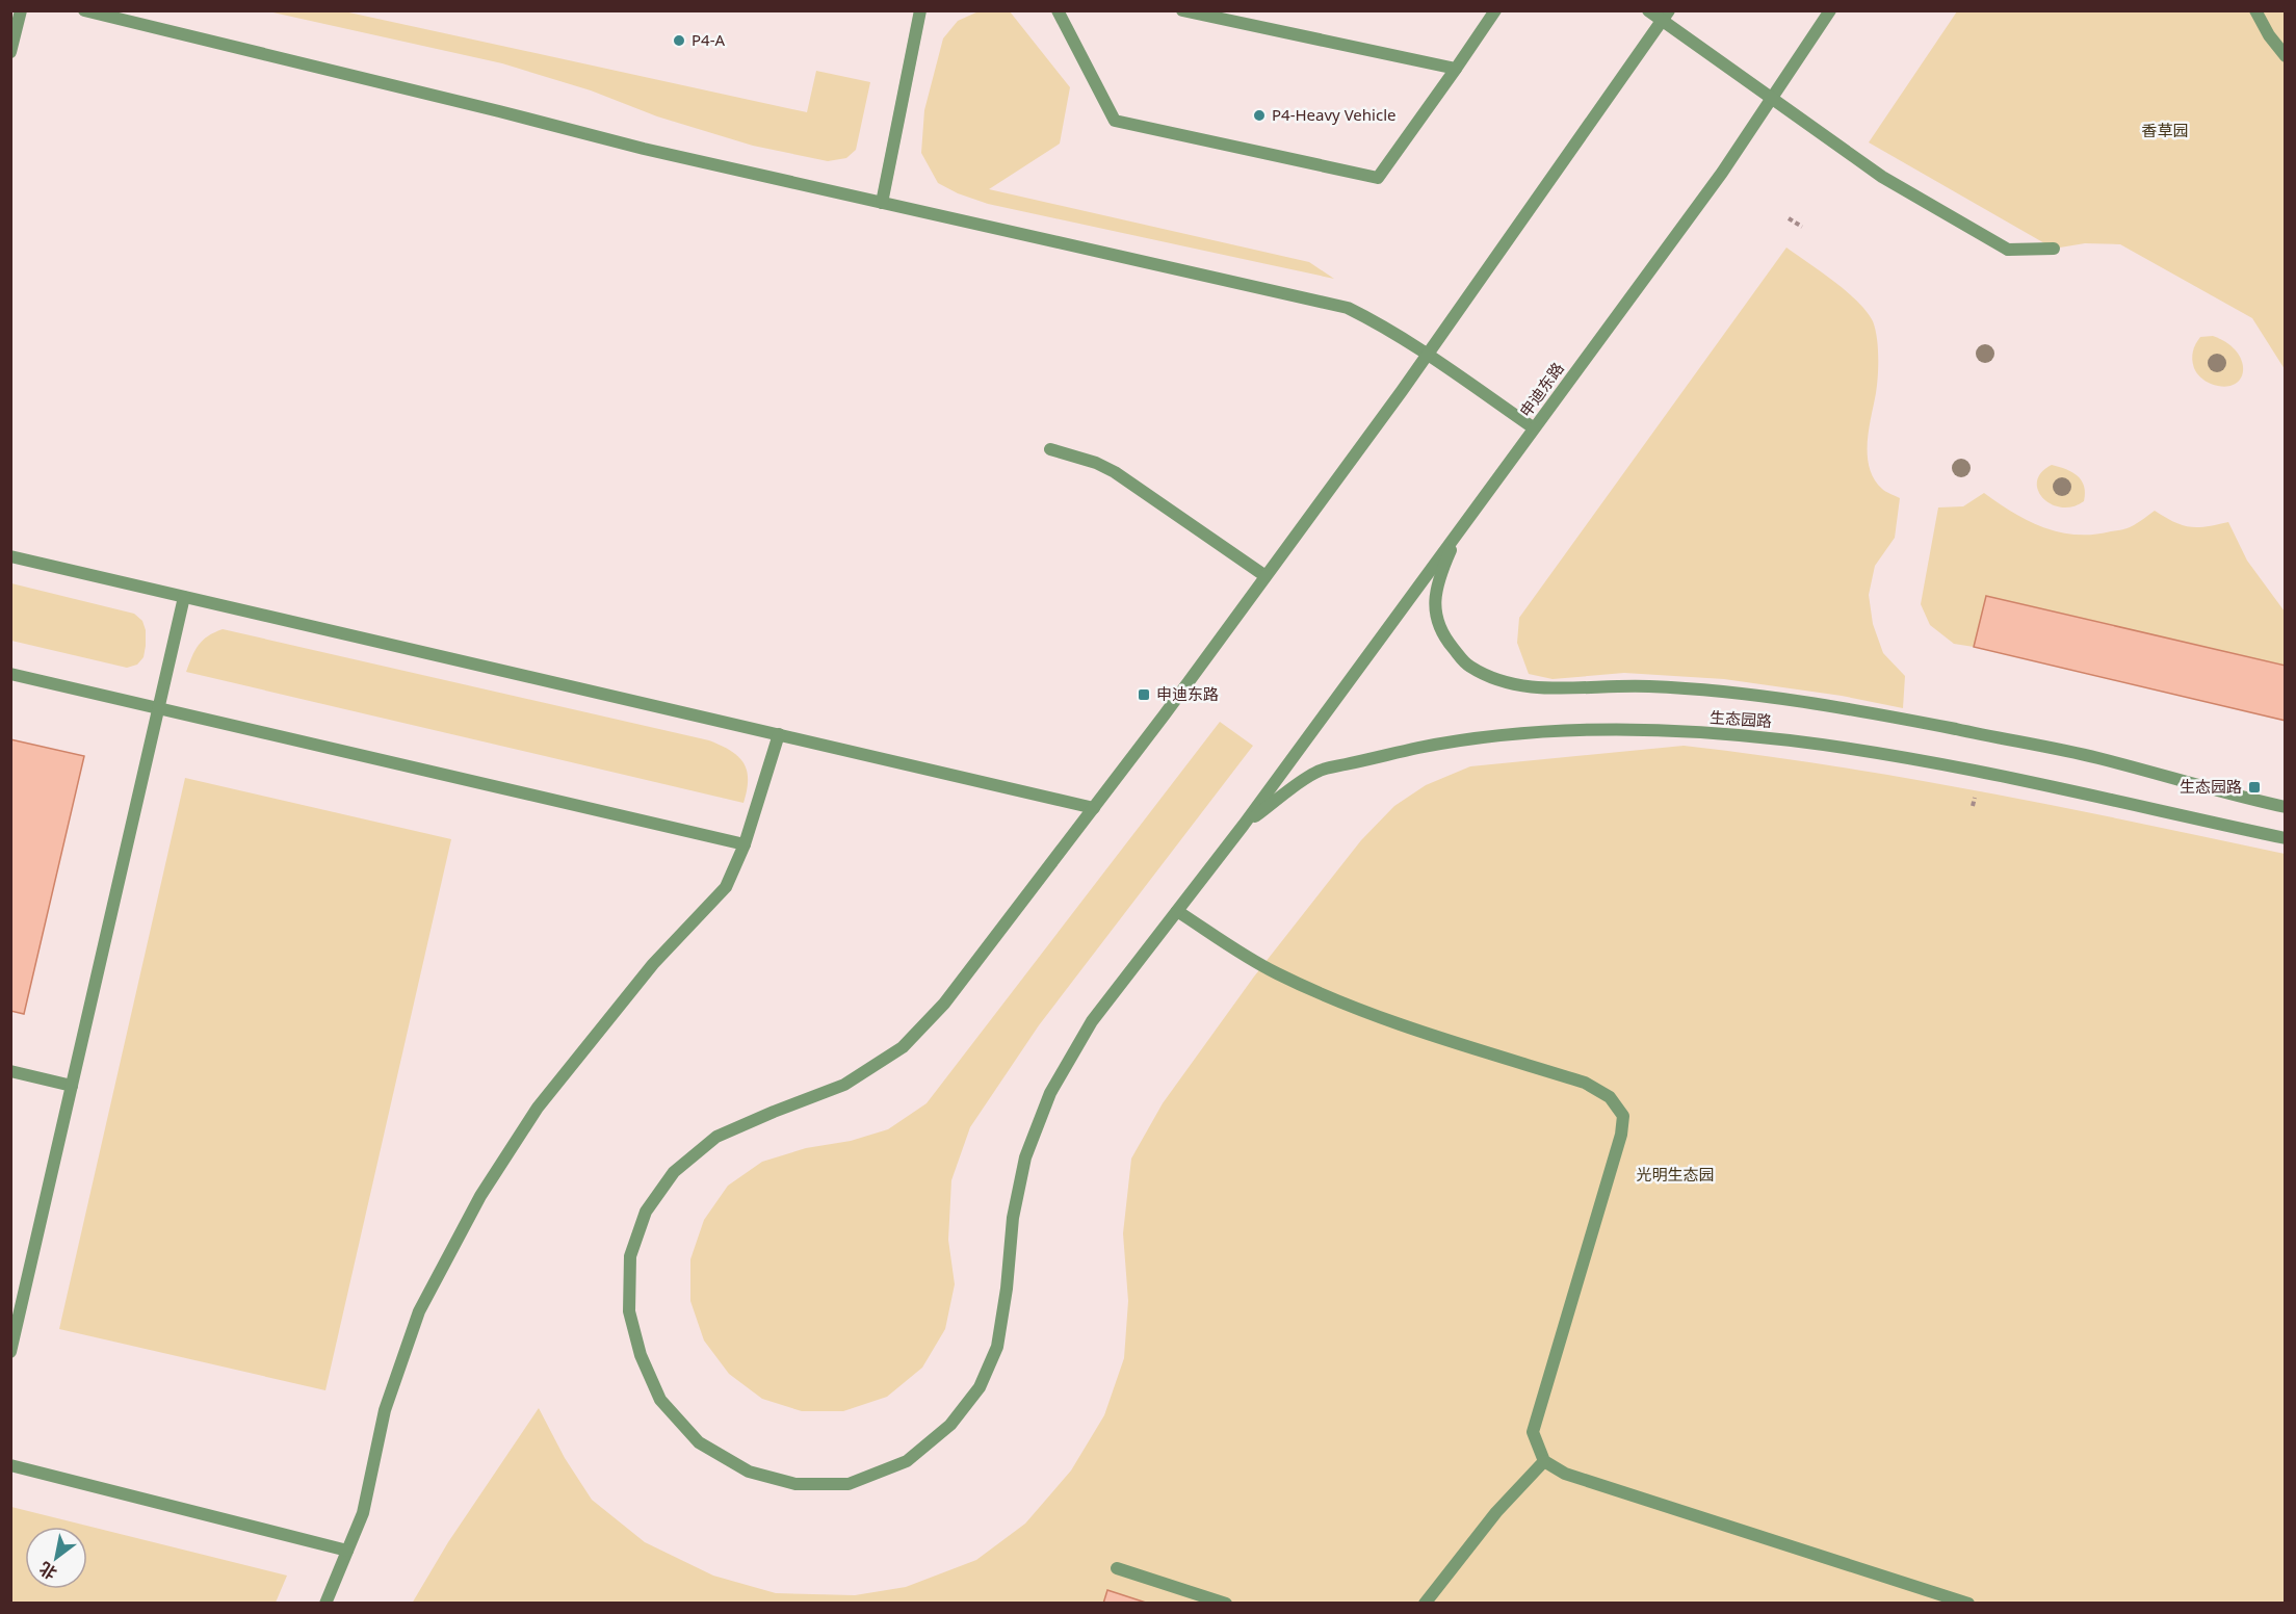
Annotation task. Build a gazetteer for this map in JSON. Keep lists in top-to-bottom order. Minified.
{"streets":{"street":["申迪东路","生态园路"]},"crossings":[["申迪东路","生态园路"]],"parks":["香草园","光明生态园"],"places":{"other":["P4-A","P4-Heavy Vehicle"],"transit":["申迪东路","生态园路"]},"north":"bottom left"}
